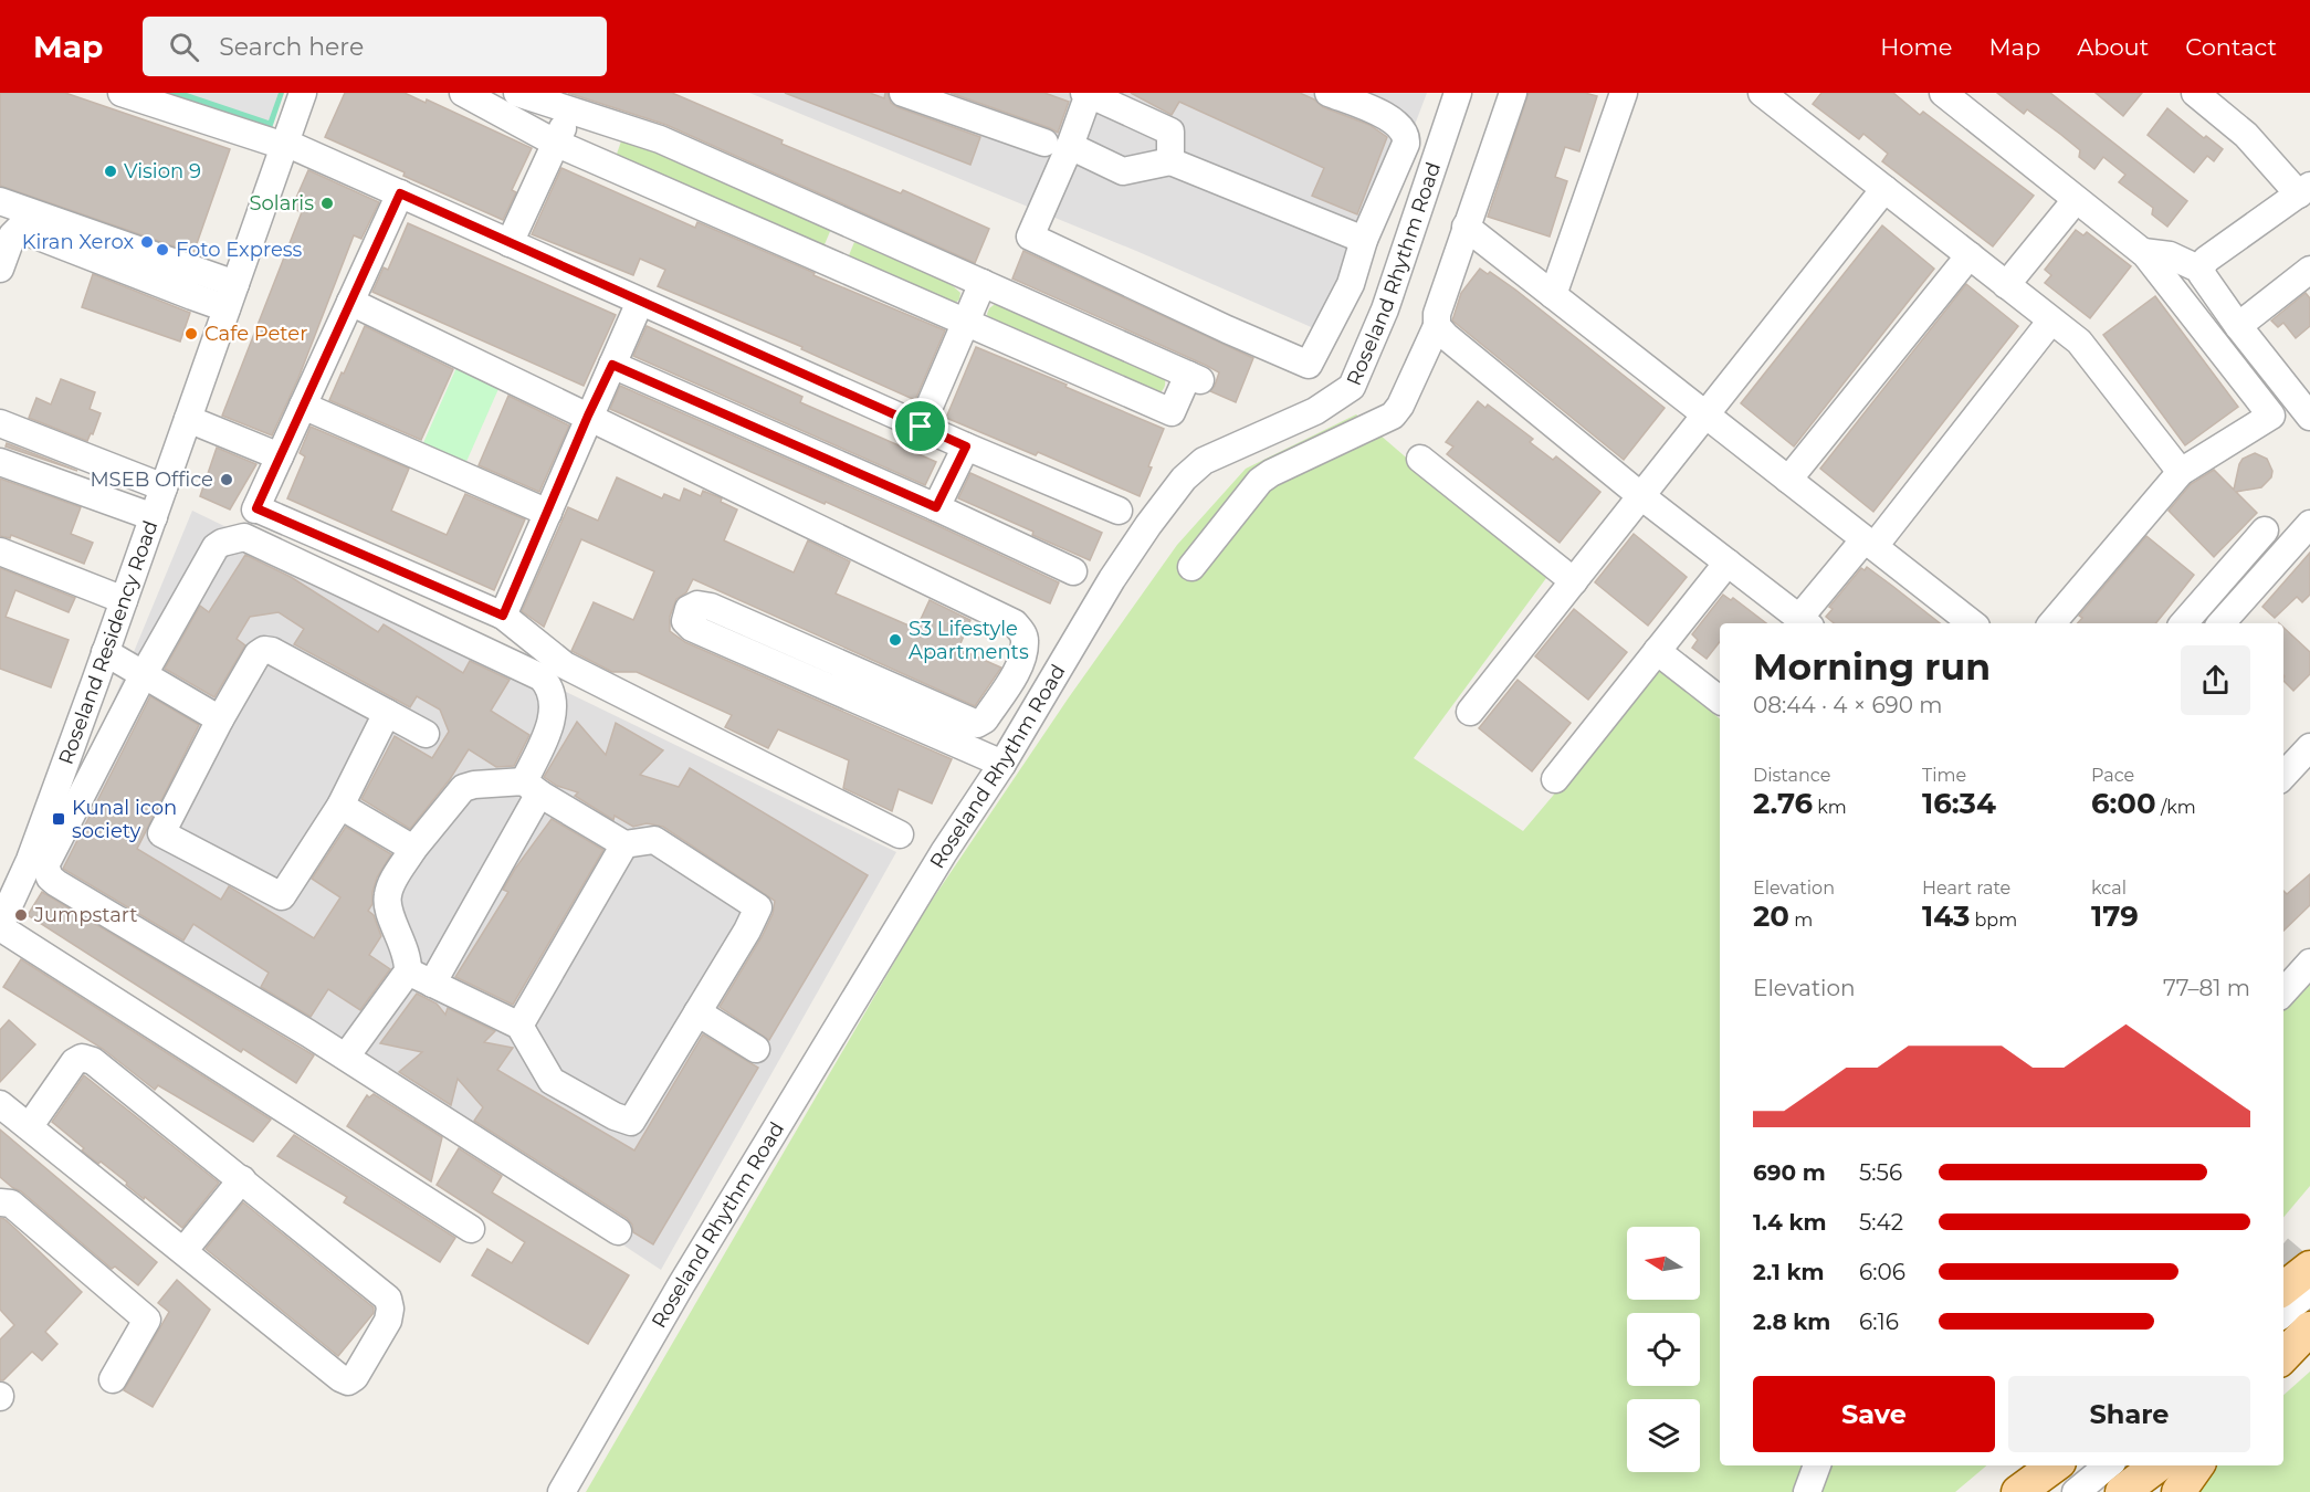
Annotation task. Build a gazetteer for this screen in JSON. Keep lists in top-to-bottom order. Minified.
{"streets":{"street":["Roseland Rhythm Road","Roseland Residency Road"]},"places":{"other":["Vision 9","Solaris","Kiran Xerox","Foto Express","Cafe Peter","MSEB Office","S3 Lifestyle Apartments","Jumpstart"],"transit":["Kunal icon society"]},"north":"left","page":{"header":"Map","search":"Search here","nav":["Home","Map","About","Contact"],"heading":["Morning run","08:44 · 4 × 690 m"],"stats":[["Distance","2.76 km"],["Time","16:34"],["Pace","6:00 /km"],["Elevation","20 m"],["Heart rate","143 bpm"],["kcal","179"]],"chart":["Elevation","77–81 m"],"list":[{"name":"690 m","note":"5:56"},{"name":"1.4 km","note":"5:42"},{"name":"2.1 km","note":"6:06"},{"name":"2.8 km","note":"6:16"}],"buttons":["Save","Share"]}}
